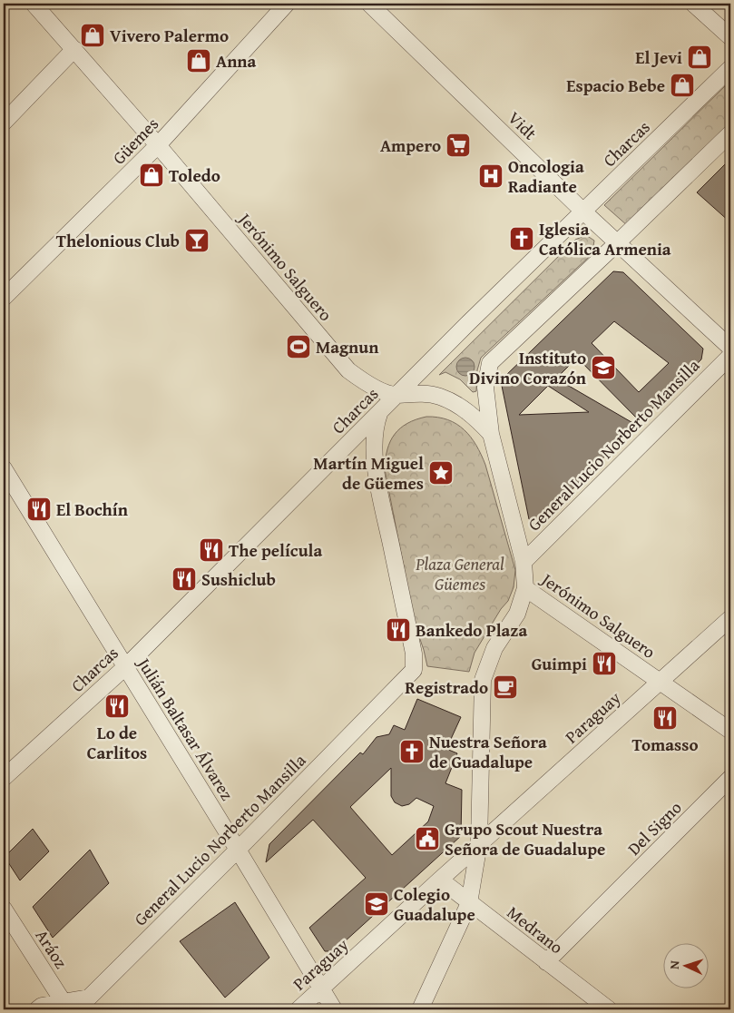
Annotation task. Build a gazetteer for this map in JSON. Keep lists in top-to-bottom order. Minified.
{"streets":{"street":["Vidt","Güemes","Charcas","Jerónimo Salguero","General Lucio Norberto Mansilla","Paraguay","Julián Baltasar Álvarez","Del Signo","Medrano","Aráoz"]},"crossings":[["Vidt","Charcas"],["Güemes","Jerónimo Salguero"],["Charcas","Jerónimo Salguero"],["Charcas","General Lucio Norberto Mansilla"],["Charcas","Julián Baltasar Álvarez"],["Jerónimo Salguero","General Lucio Norberto Mansilla"],["Jerónimo Salguero","Paraguay"],["General Lucio Norberto Mansilla","Julián Baltasar Álvarez"],["General Lucio Norberto Mansilla","Aráoz"],["Paraguay","Julián Baltasar Álvarez"],["Paraguay","Medrano"],["Del Signo","Medrano"]],"parks":["Plaza General Güemes"],"places":{"shop":["Vivero Palermo","El Jevi","Anna","Espacio Bebe","Toledo"],"supermarket":["Ampero"],"hospital":["Oncologia Radiante"],"church":["Iglesia Católica Armenia","Nuestra Señora de Guadalupe"],"bar":["Thelonious Club"],"sports":["Magnun"],"school or university":["Instituto Divino Corazón","Colegio Guadalupe"],"place":["Martín Miguel de Güemes"],"restaurant":["El Bochín","The película","Sushiclub","Bankedo Plaza","Guimpi","Lo de Carlitos","Tomasso"],"cafe":["Registrado"],"public building":["Grupo Scout Nuestra Señora de Guadalupe"]},"north":"left"}
